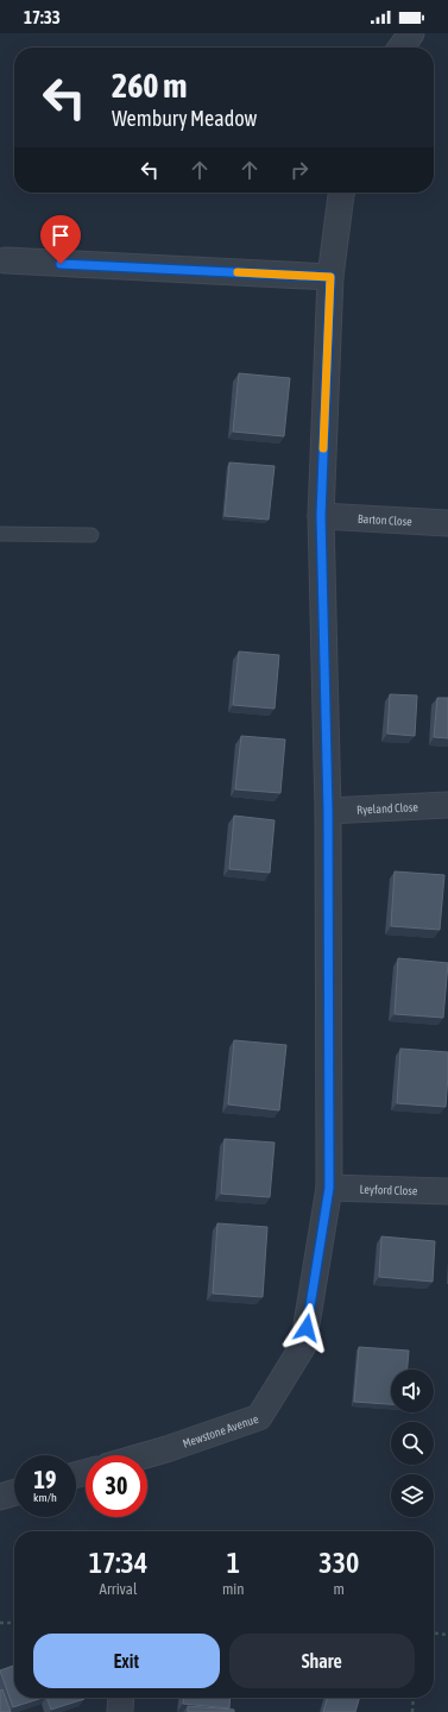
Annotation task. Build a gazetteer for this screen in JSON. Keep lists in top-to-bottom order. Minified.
{"streets":{"street":["Barton Close","Ryeland Close","Leyford Close","Mewstone Avenue"]},"crossings":[["Barton Close","Mewstone Avenue"],["Ryeland Close","Mewstone Avenue"],["Leyford Close","Mewstone Avenue"]],"page":{"status":"17:33","turn":["260 m","Wembury Meadow"],"speed":"19 km/h","limit":"30","eta":["17:34","Arrival","1","min","330","m"],"buttons":["Exit","Share"]}}
